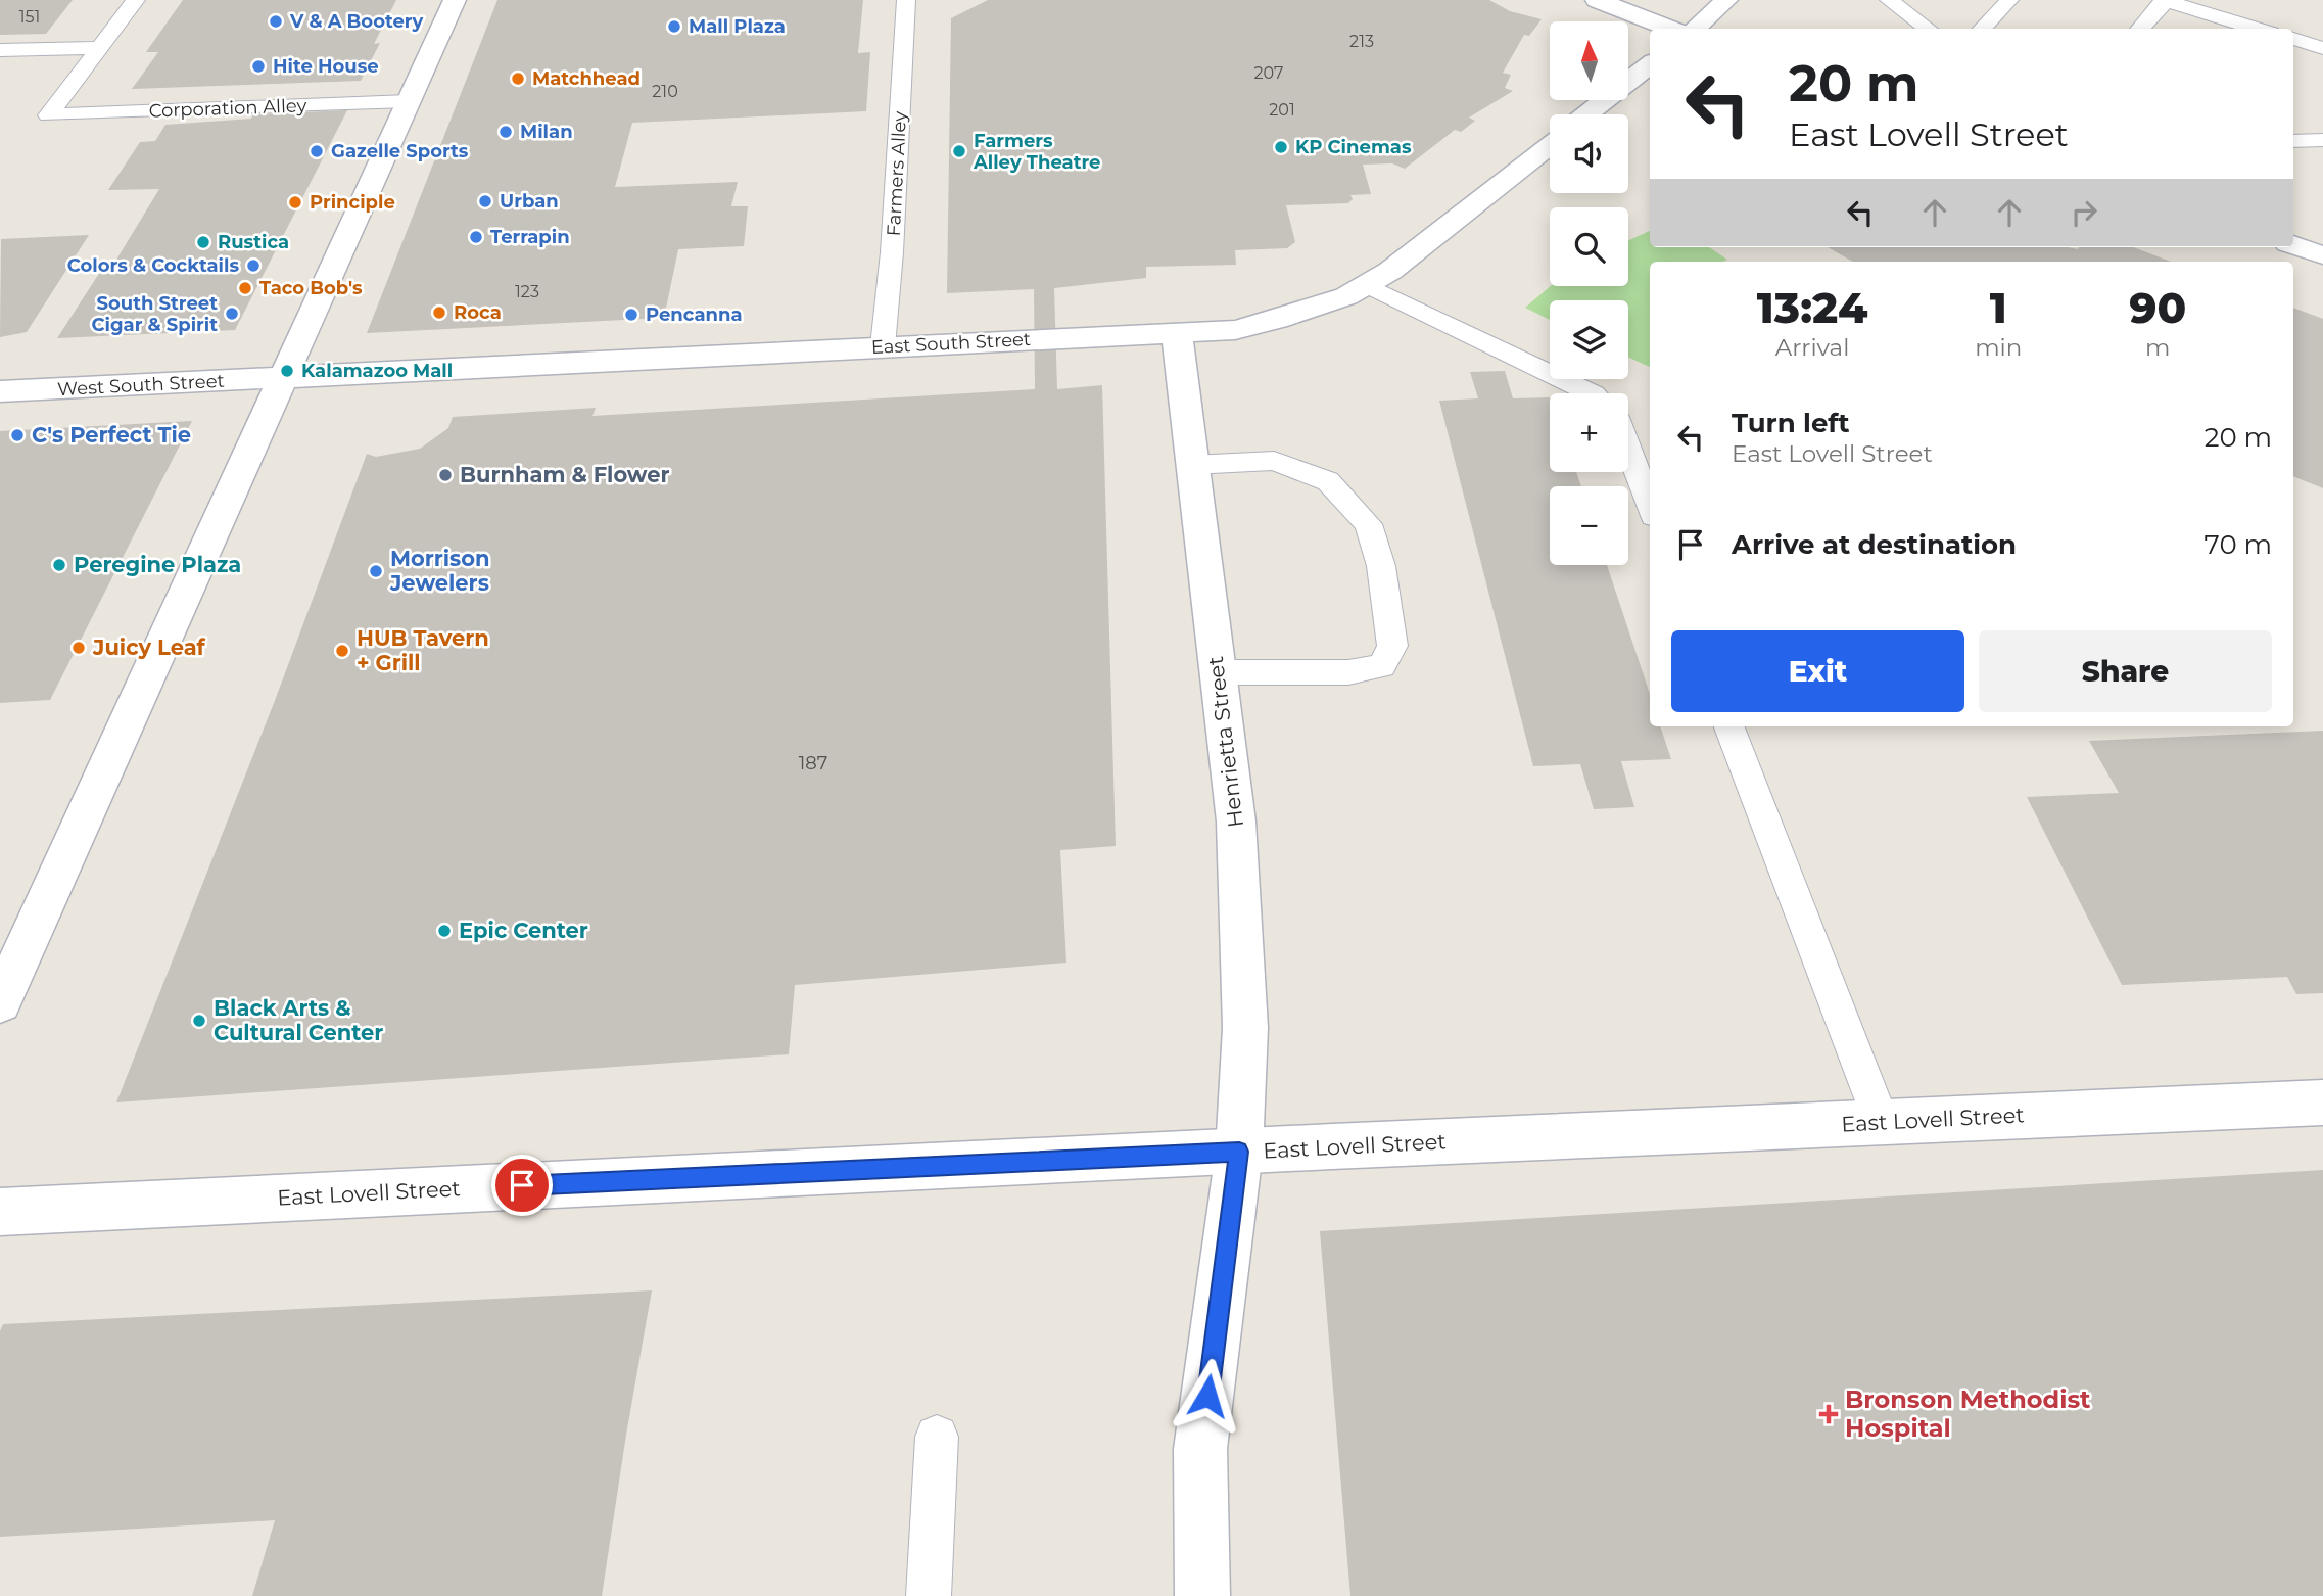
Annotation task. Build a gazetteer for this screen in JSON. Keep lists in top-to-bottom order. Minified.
{"streets":{"street":["East South Street","West South Street","Henrietta Street","East Lovell Street"],"lane":["Corporation Alley","Farmers Alley"]},"crossings":[["Farmers Alley","East South Street"],["East South Street","West South Street"],["East South Street","Henrietta Street"],["Henrietta Street","East Lovell Street"]],"places":{"other":["V & A Bootery","Mall Plaza","Hite House","Matchhead","Milan","KP Cinemas","Gazelle Sports","Farmers Alley Theatre","Urban","Principle","Terrapin","Rustica","Colors & Cocktails","Taco Bob's","Roca","South Street Cigar & Spirit","Pencanna","Kalamazoo Mall","C's Perfect Tie","Burnham & Flower","Peregine Plaza","Morrison Jewelers","Juicy Leaf","HUB Tavern + Grill","Epic Center","Black Arts & Cultural Center"],"health":["Bronson Methodist Hospital"]},"house_numbers":["151","213","207","210","201","123","187"],"north":"top","page":{"map_buttons":["+","−"],"turn":["20 m","East Lovell Street"],"eta":["13:24","Arrival","1","min","90","m"],"list":[{"name":"Turn left","note":"East Lovell Street","value":"20 m"},{"name":"Arrive at destination","value":"70 m"}],"buttons":["Exit","Share"]}}
